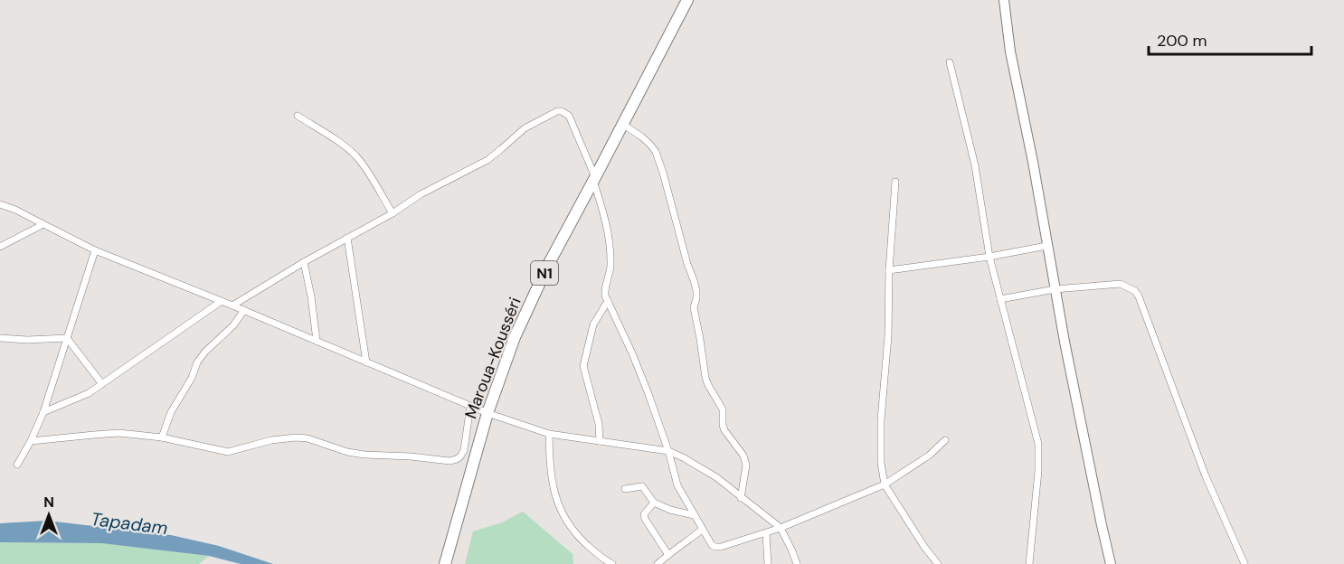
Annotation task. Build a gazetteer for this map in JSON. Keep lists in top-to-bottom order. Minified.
{"streets":{"highway":["N1","Maroua-Kousséri"]},"water":["Tapadam"],"scale_bar":"200 m","north":"top"}
